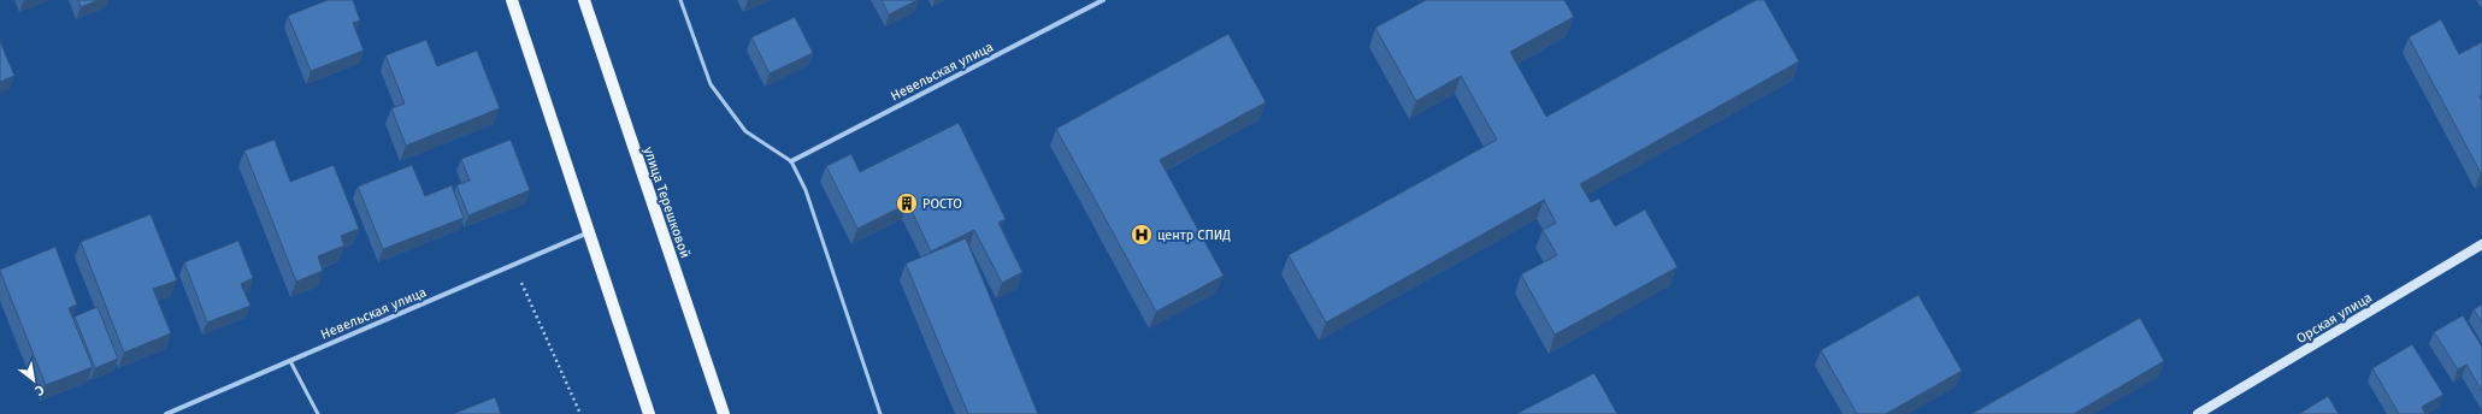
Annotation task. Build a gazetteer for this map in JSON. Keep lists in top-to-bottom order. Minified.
{"streets":{"main road":["улица Терешковой","Орская улица"],"street":["Невельская улица"]},"places":{"building":["РОСТО"],"hospital":["центр СПИД"]},"north":"bottom right"}
